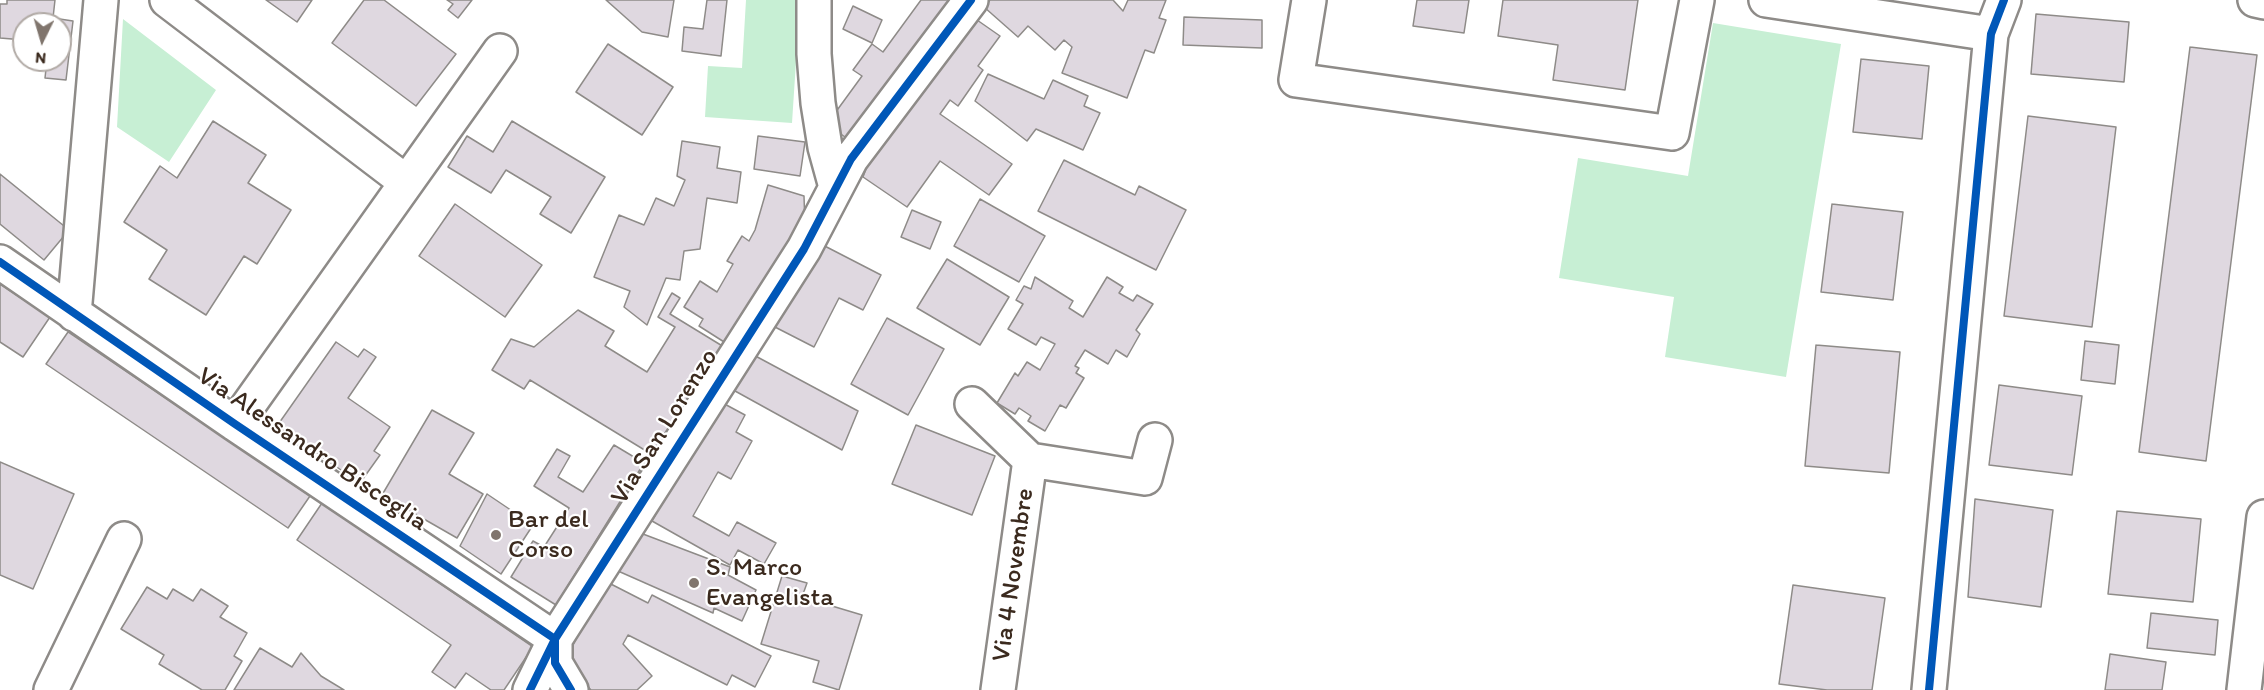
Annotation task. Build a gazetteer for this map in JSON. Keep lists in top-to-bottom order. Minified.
{"streets":{"street":["Via San Lorenzo","Via Alessandro Bisceglia","Via 4 Novembre"]},"crossings":[["Via San Lorenzo","Via Alessandro Bisceglia"]],"places":["Bar del Corso","S. Marco Evangelista"],"north":"bottom"}
